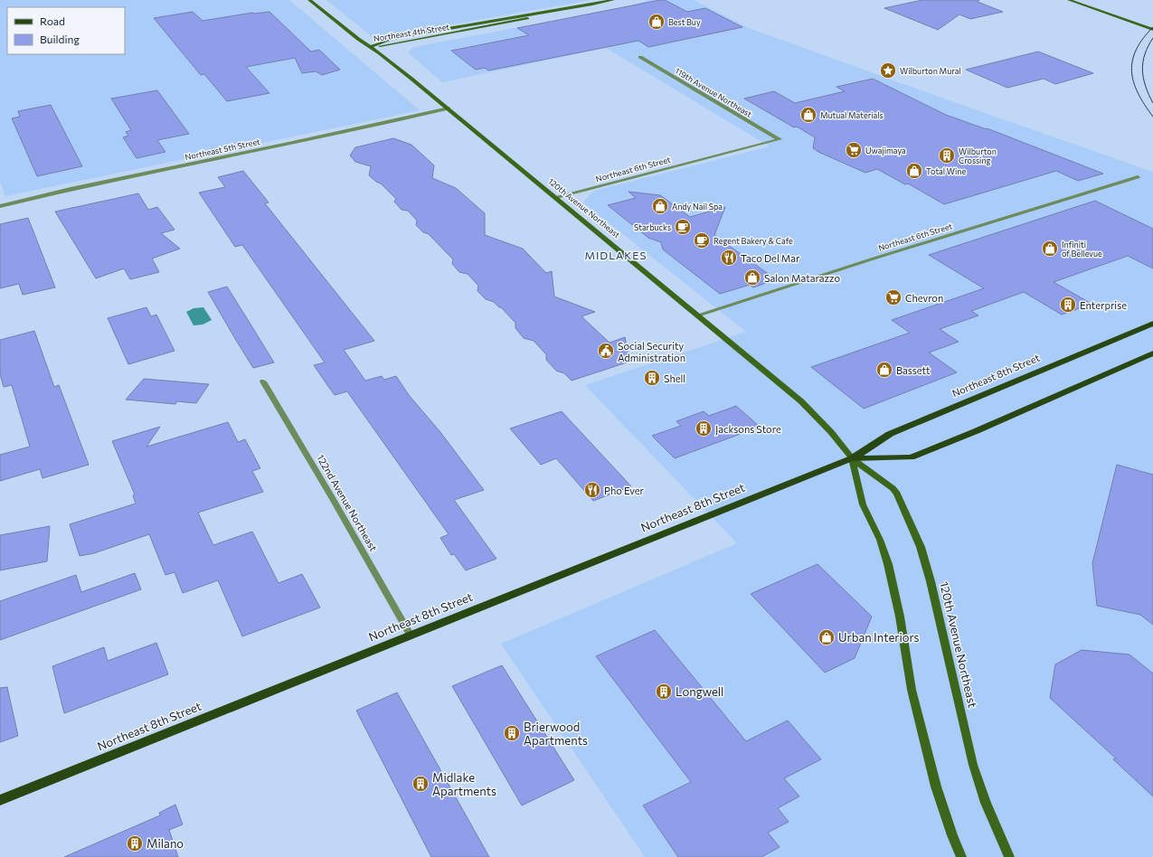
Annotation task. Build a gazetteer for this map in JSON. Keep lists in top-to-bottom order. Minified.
{"streets":{"main road":["Northeast 4th Street","120th Avenue Northeast","Northeast 8th Street"],"street":["119th Avenue Northeast","Northeast 5th Street","Northeast 6th Street","122nd Avenue Northeast"]},"crossings":[["Northeast 4th Street","120th Avenue Northeast"],["119th Avenue Northeast","Northeast 6th Street"],["Northeast 5th Street","120th Avenue Northeast"],["Northeast 6th Street","120th Avenue Northeast"],["120th Avenue Northeast","Northeast 8th Street"],["Northeast 8th Street","122nd Avenue Northeast"]],"districts":["MIDLAKES"],"places":{"shop":["Best Buy","Mutual Materials","Total Wine","Andy Nail Spa","Infiniti of Bellevue","Salon Matarazzo","Bassett","Urban Interiors"],"place":["Wilburton Mural"],"supermarket":["Uwajimaya","Chevron"],"building":["Wilburton Crossing","Enterprise","Shell","Jacksons Store","Longwell","Brierwood Apartments","Midlake Apartments","Milano"],"cafe":["Starbucks","Regent Bakery & Cafe"],"restaurant":["Taco Del Mar","Pho Ever"],"public building":["Social Security Administration"]},"legend":["Road","Building"]}
